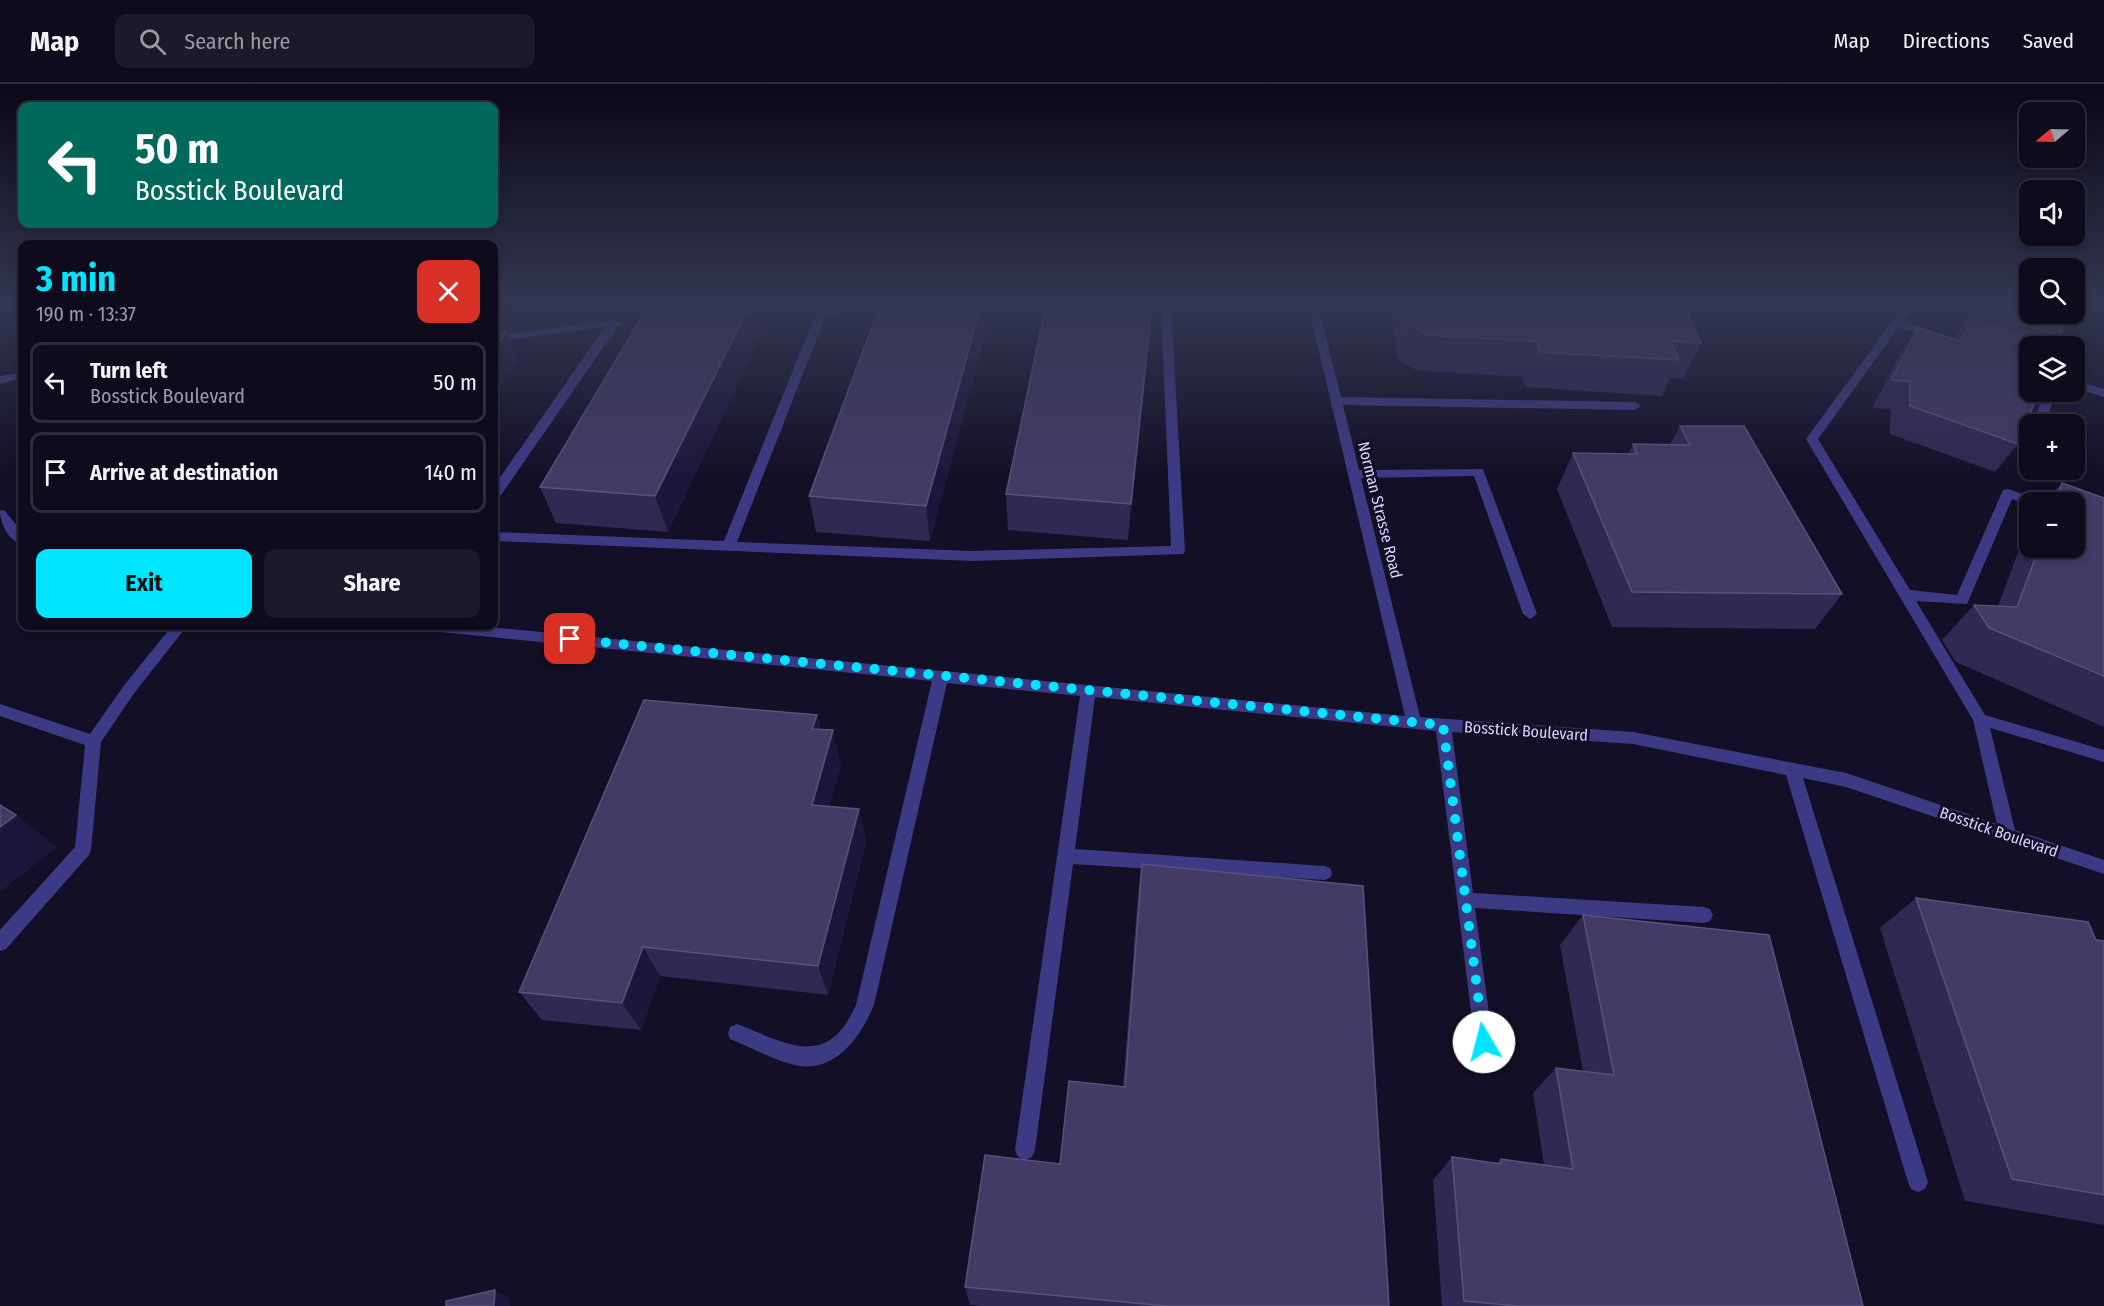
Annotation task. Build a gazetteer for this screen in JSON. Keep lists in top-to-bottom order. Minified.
{"streets":{"street":["Norman Strasse Road","Bosstick Boulevard"]},"crossings":[["Norman Strasse Road","Bosstick Boulevard"]],"north":"left","page":{"header":"Map","search":"Search here","nav":["Map","Directions","Saved"],"map_buttons":["+","−"],"turn":["50 m","Bosstick Boulevard"],"heading":["3 min","190 m · 13:37"],"list":[{"name":"Turn left","note":"Bosstick Boulevard","value":"50 m"},{"name":"Arrive at destination","value":"140 m"}],"buttons":["Exit","Share"]}}
